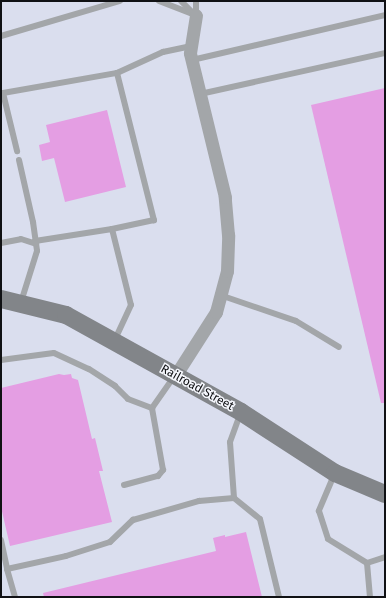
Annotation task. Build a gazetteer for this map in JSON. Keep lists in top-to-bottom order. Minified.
{"streets":{"street":["Railroad Street"]}}
